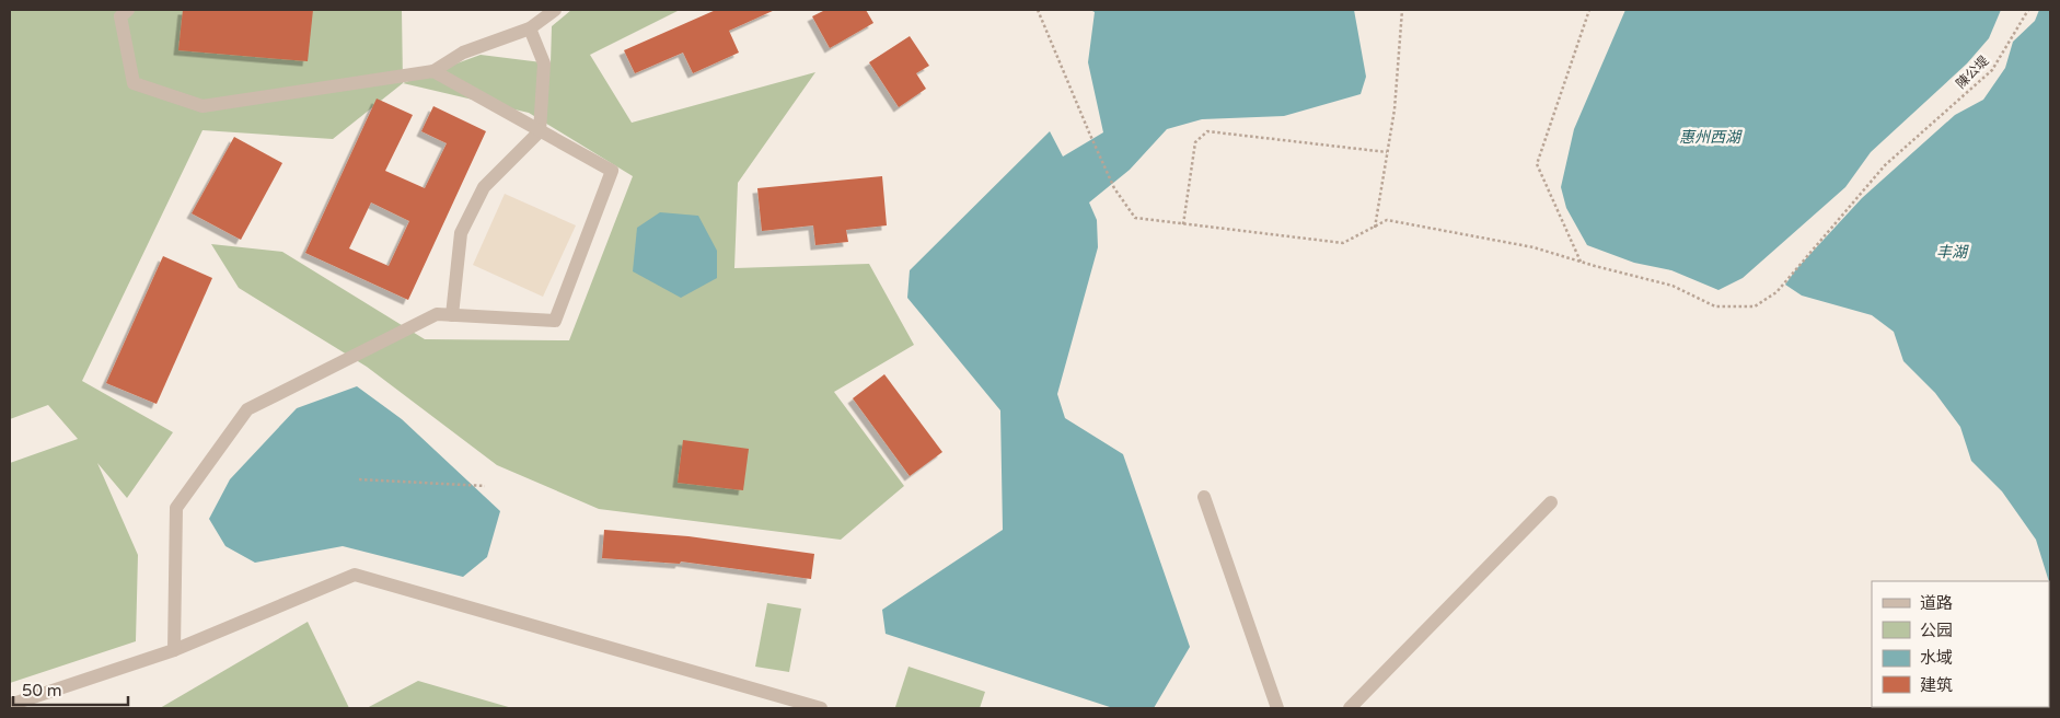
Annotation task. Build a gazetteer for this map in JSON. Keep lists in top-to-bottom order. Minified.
{"streets":{"path":["陳公堤"]},"water":["惠州西湖","丰湖"],"legend":["道路","公园","水域","建筑"],"scale_bar":"50 m"}
